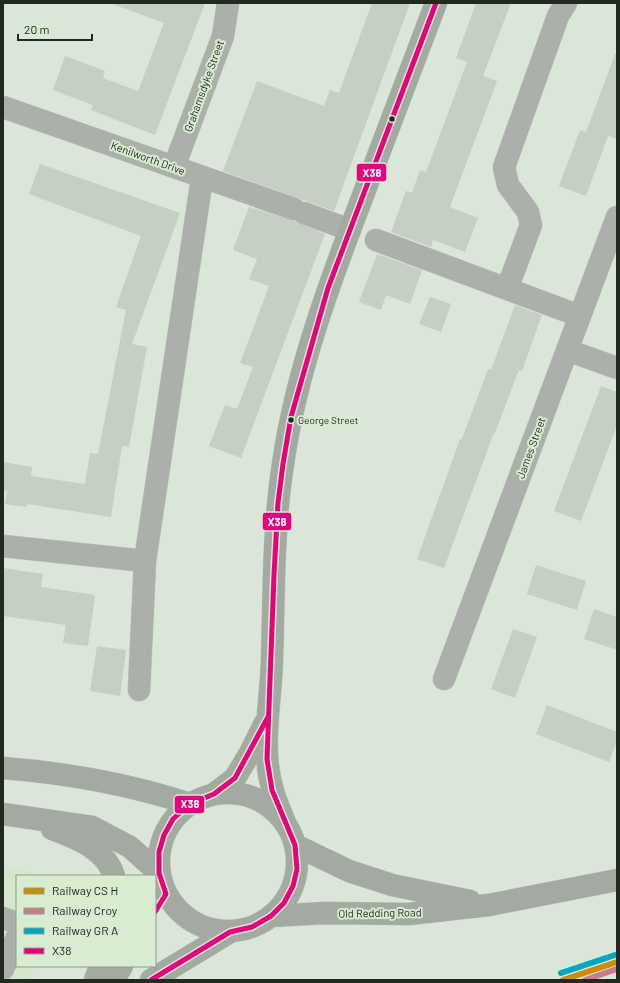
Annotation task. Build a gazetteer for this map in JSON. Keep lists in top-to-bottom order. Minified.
{"streets":{"main road":["Old Redding Road"],"street":["Grahamsdyke Street","Kenilworth Drive","James Street"]},"crossings":[["Grahamsdyke Street","Kenilworth Drive"]],"places":["George Street"],"lines":["transit line X38","rail line Croy"],"legend":["Railway CS H","Railway Croy","Railway GR A","X38"],"scale_bar":"20 m"}
